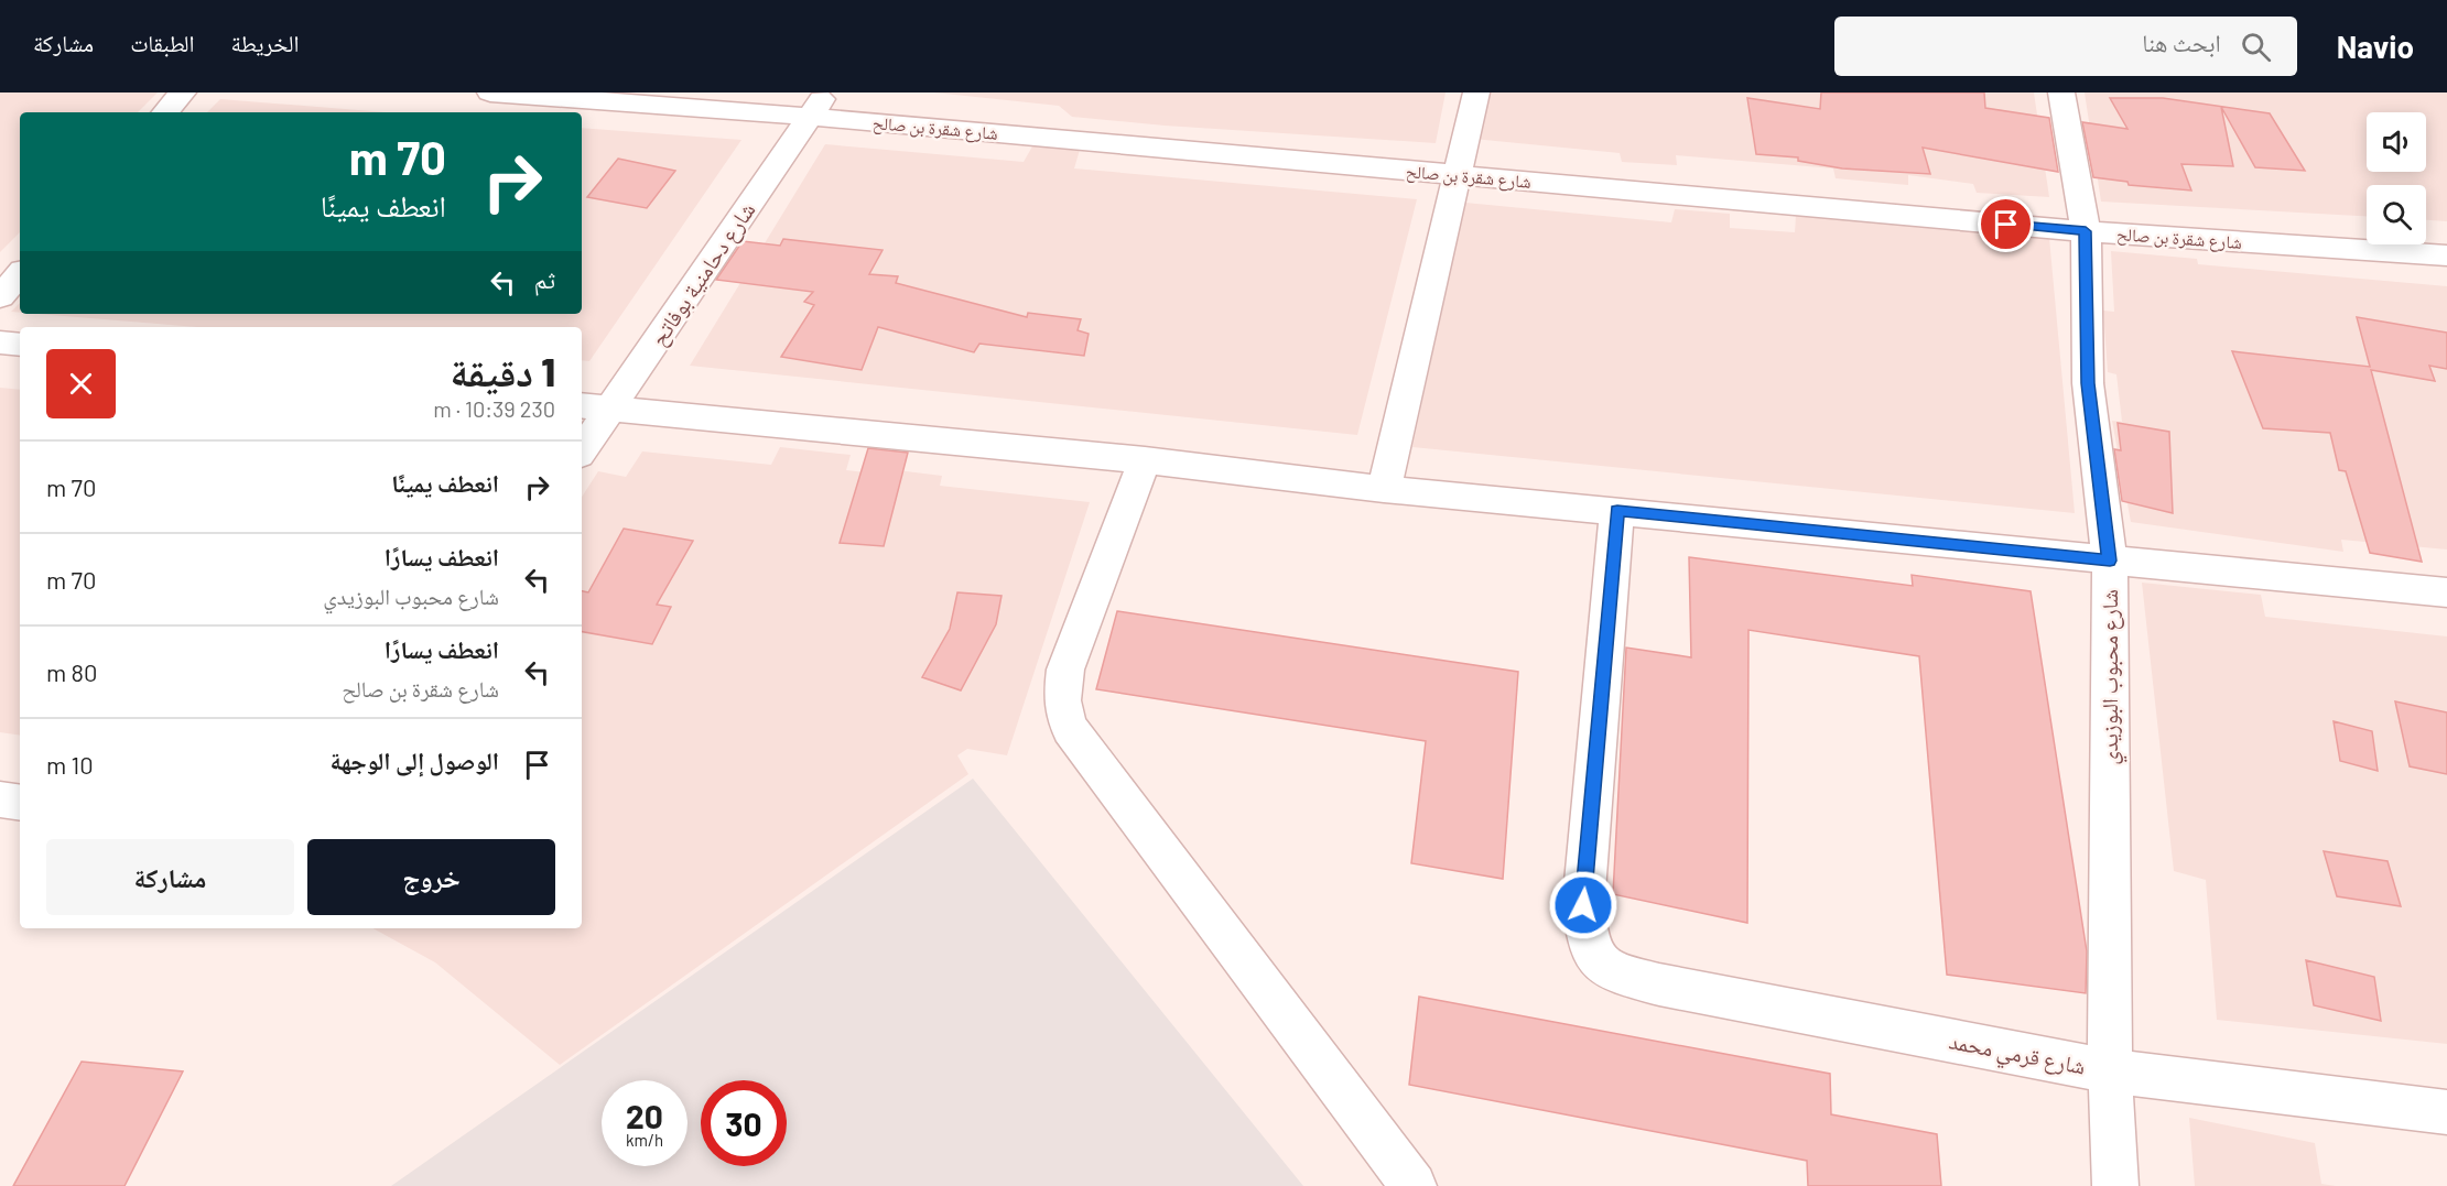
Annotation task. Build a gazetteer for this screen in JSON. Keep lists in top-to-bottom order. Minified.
{"streets":{"street":["شارع شقرة بن صالح","شارع دحامنية بوفاتح","شارع محبوب البوزيدي","شارع قرمي محمد"]},"crossings":[["شارع شقرة بن صالح","شارع دحامنية بوفاتح"],["شارع شقرة بن صالح","شارع محبوب البوزيدي"],["شارع محبوب البوزيدي","شارع قرمي محمد"]],"page":{"header":"Navio","search":"ابحث هنا","nav":["الخريطة","الطبقات","مشاركة"],"turn":["70 m","انعطف يمينًا"],"then":"ثم","heading":["1 دقيقة","230 m · 10:39"],"list":[{"name":"انعطف يمينًا","value":"70 m"},{"name":"انعطف يسارًا","note":"شارع محبوب البوزيدي","value":"70 m"},{"name":"انعطف يسارًا","note":"شارع شقرة بن صالح","value":"80 m"},{"name":"الوصول إلى الوجهة","value":"10 m"}],"buttons":["خروج","مشاركة"],"speed":"20 km/h","limit":"30"}}
